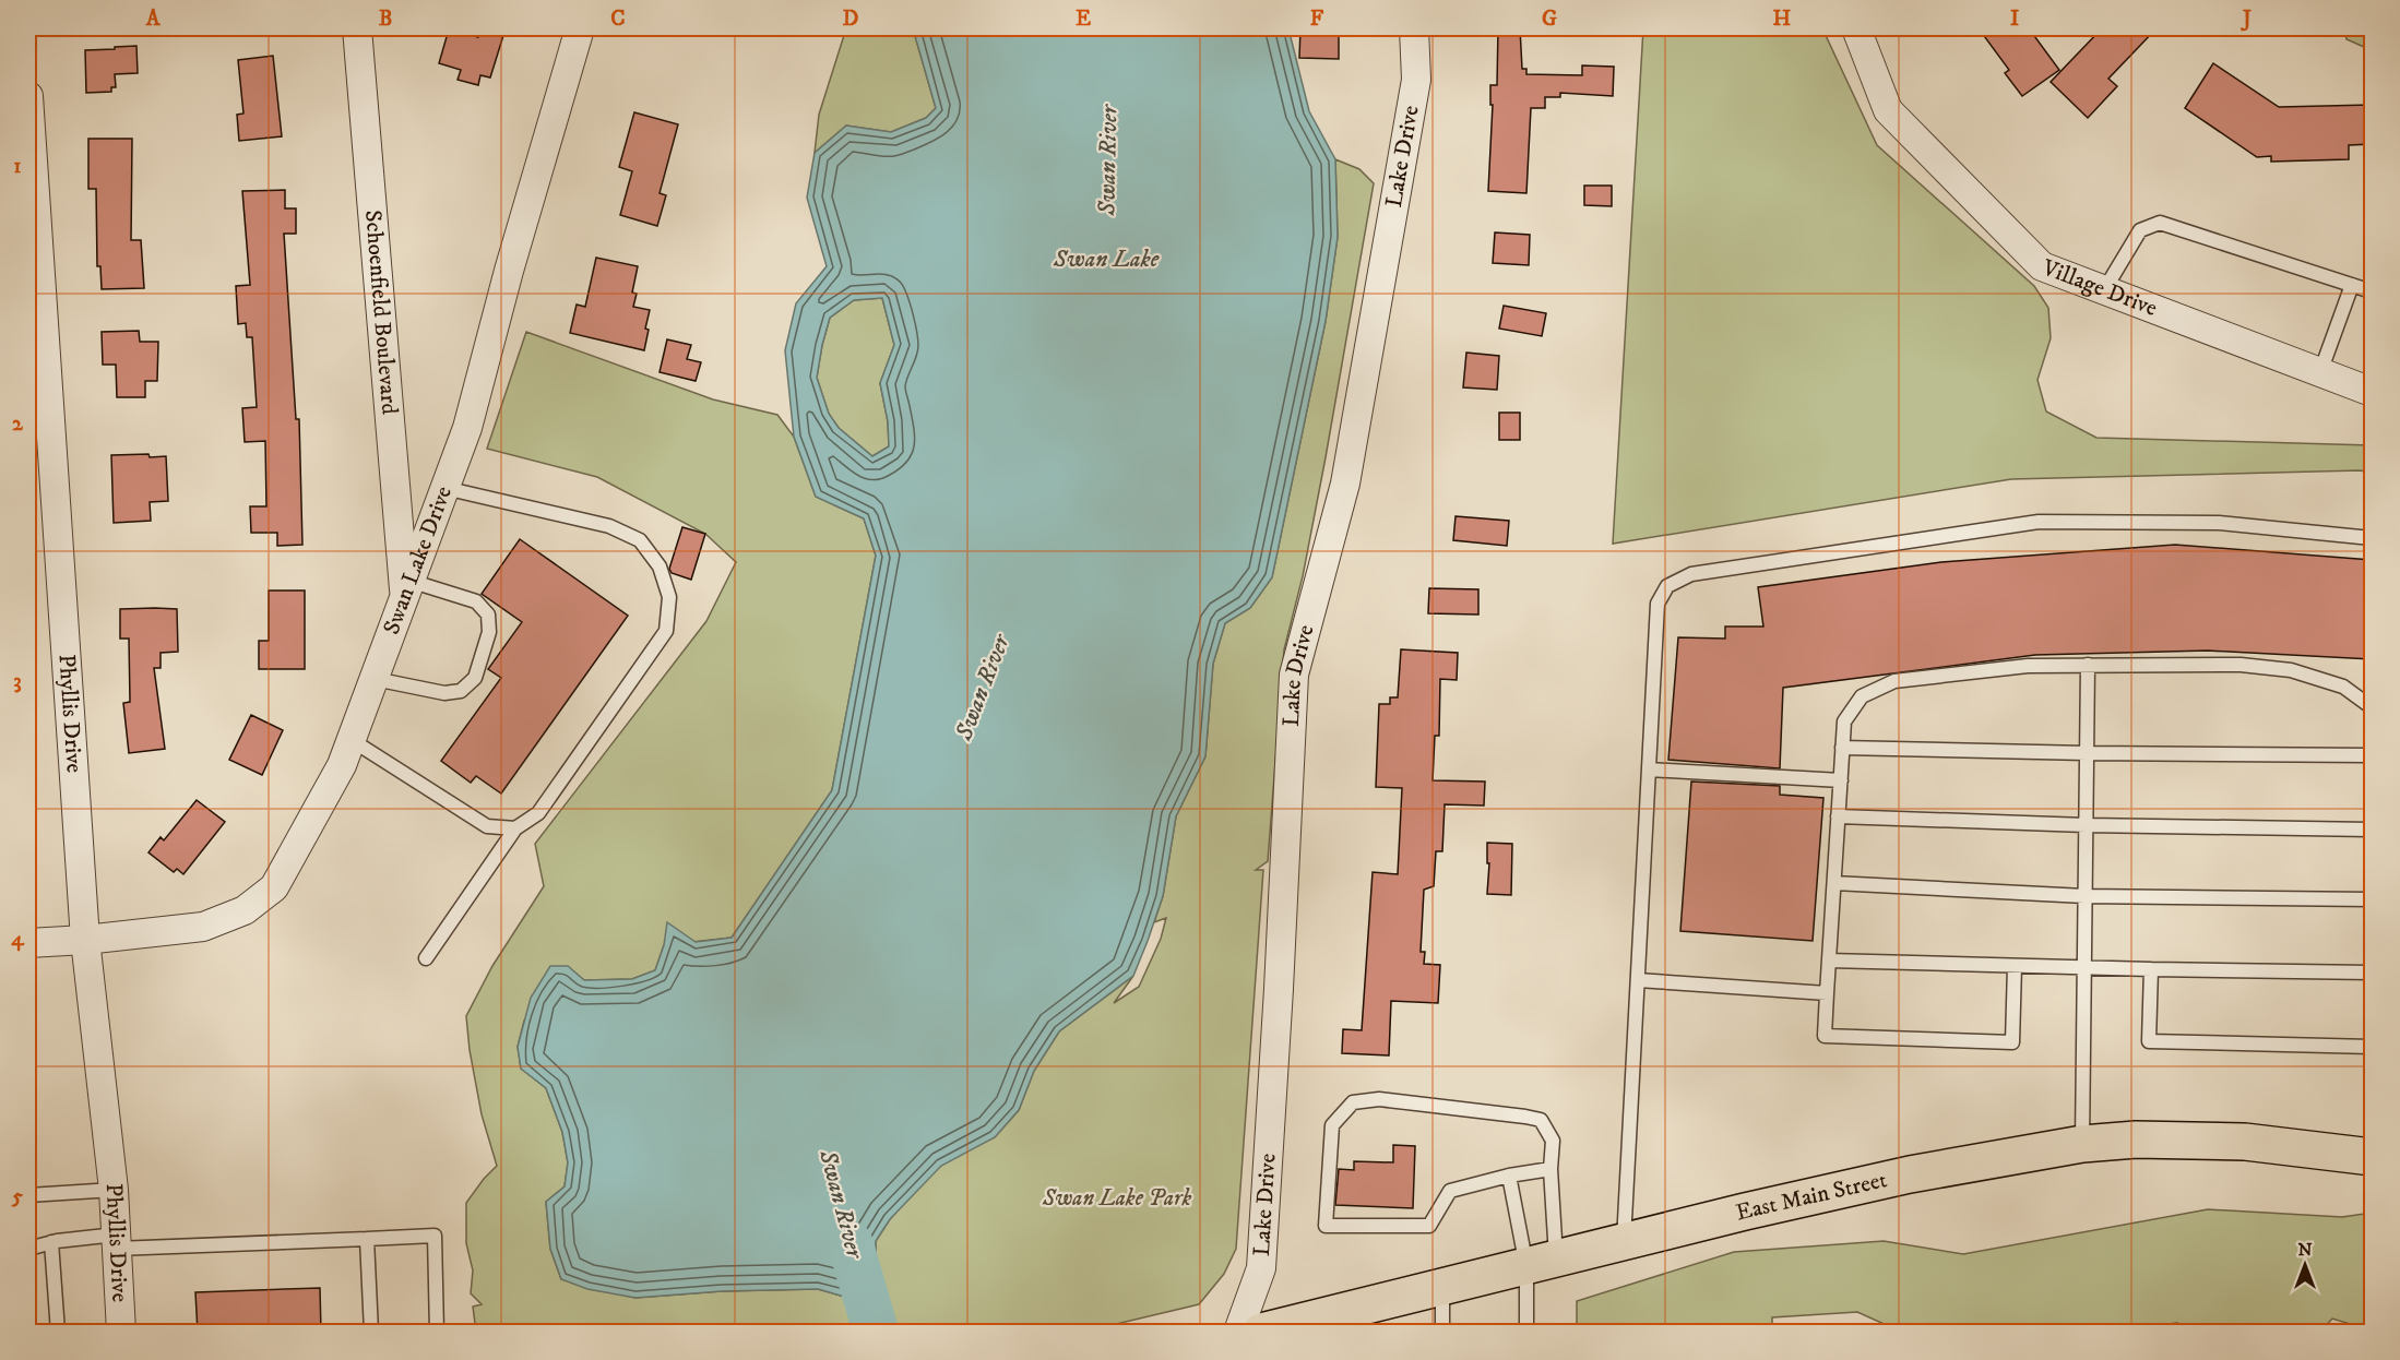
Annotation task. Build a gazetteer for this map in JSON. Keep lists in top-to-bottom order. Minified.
{"streets":{"main road":["East Main Street"],"street":["Lake Drive","Village Drive","Schoenfield Boulevard","Swan Lake Drive","Phyllis Drive"]},"crossings":[["Schoenfield Boulevard","Swan Lake Drive"],["Swan Lake Drive","Phyllis Drive"]],"water":["Swan River","Swan Lake"],"parks":["Swan Lake Park"],"north":"top","grid":{"columns":["A","B","C","D","E","F","G","H","I","J"],"rows":["1","2","3","4","5"]}}
